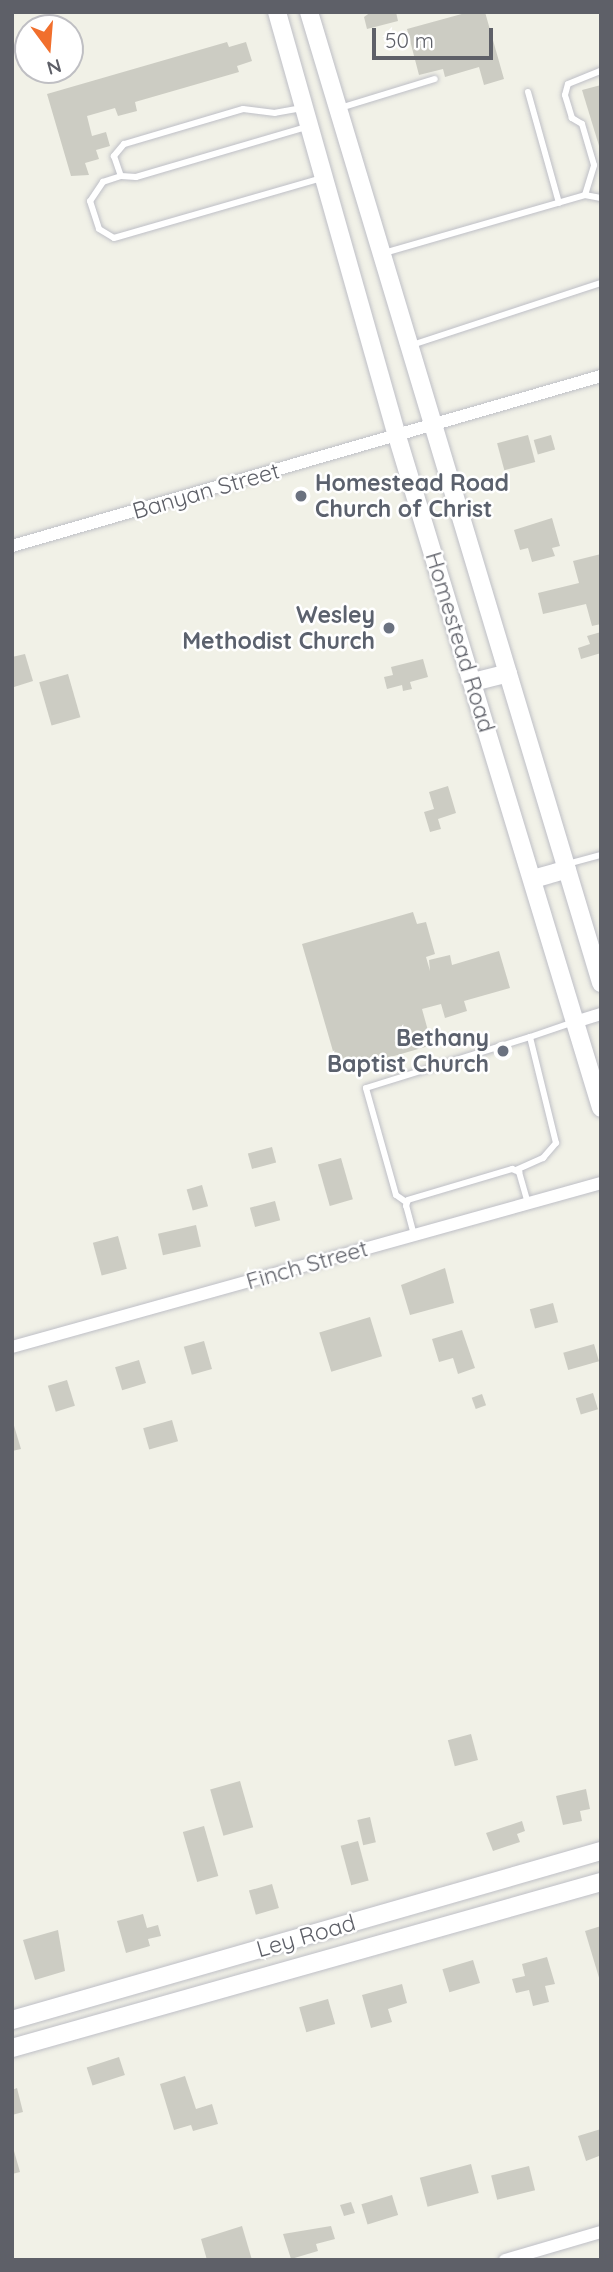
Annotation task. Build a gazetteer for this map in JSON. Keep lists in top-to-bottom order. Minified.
{"streets":{"main road":["Homestead Road","Ley Road"],"street":["Banyan Street","Finch Street"]},"crossings":[["Banyan Street","Homestead Road"]],"places":["Homestead Road Church of Christ","Wesley Methodist Church","Bethany Baptist Church"],"scale_bar":"50 m","north":"bottom"}
